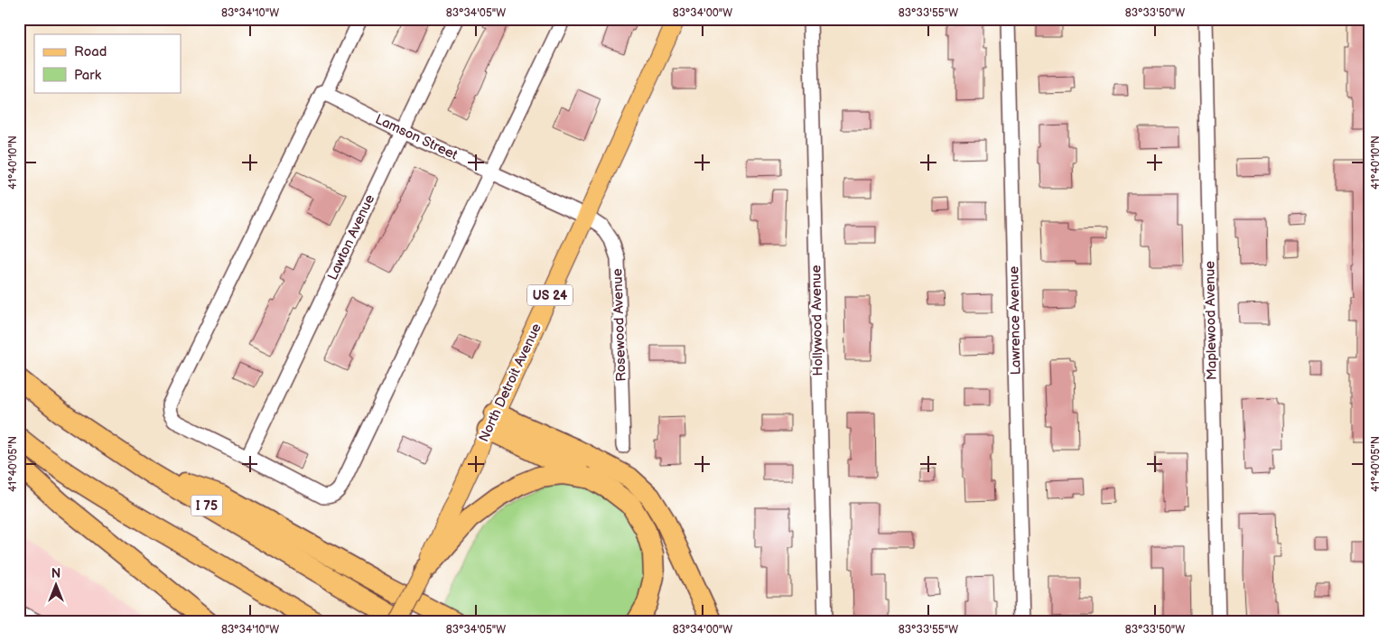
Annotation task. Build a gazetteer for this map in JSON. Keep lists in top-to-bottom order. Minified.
{"streets":{"highway":["I 75"],"main road":["US 24","North Detroit Avenue"],"street":["Lamson Street","Lawton Avenue","Hollywood Avenue","Lawrence Avenue","Maplewood Avenue","Rosewood Avenue"]},"crossings":[["Lamson Street","Lawton Avenue"],["Lamson Street","Rosewood Avenue"],["Lamson Street","North Detroit Avenue"],["Rosewood Avenue","North Detroit Avenue"]],"legend":["Road","Park"],"north":"top","coordinates":["83°34'10\"W","83°34'05\"W","83°34'00\"W","83°33'55\"W","83°33'50\"W","41°40'10\"N","41°40'05\"N"]}
